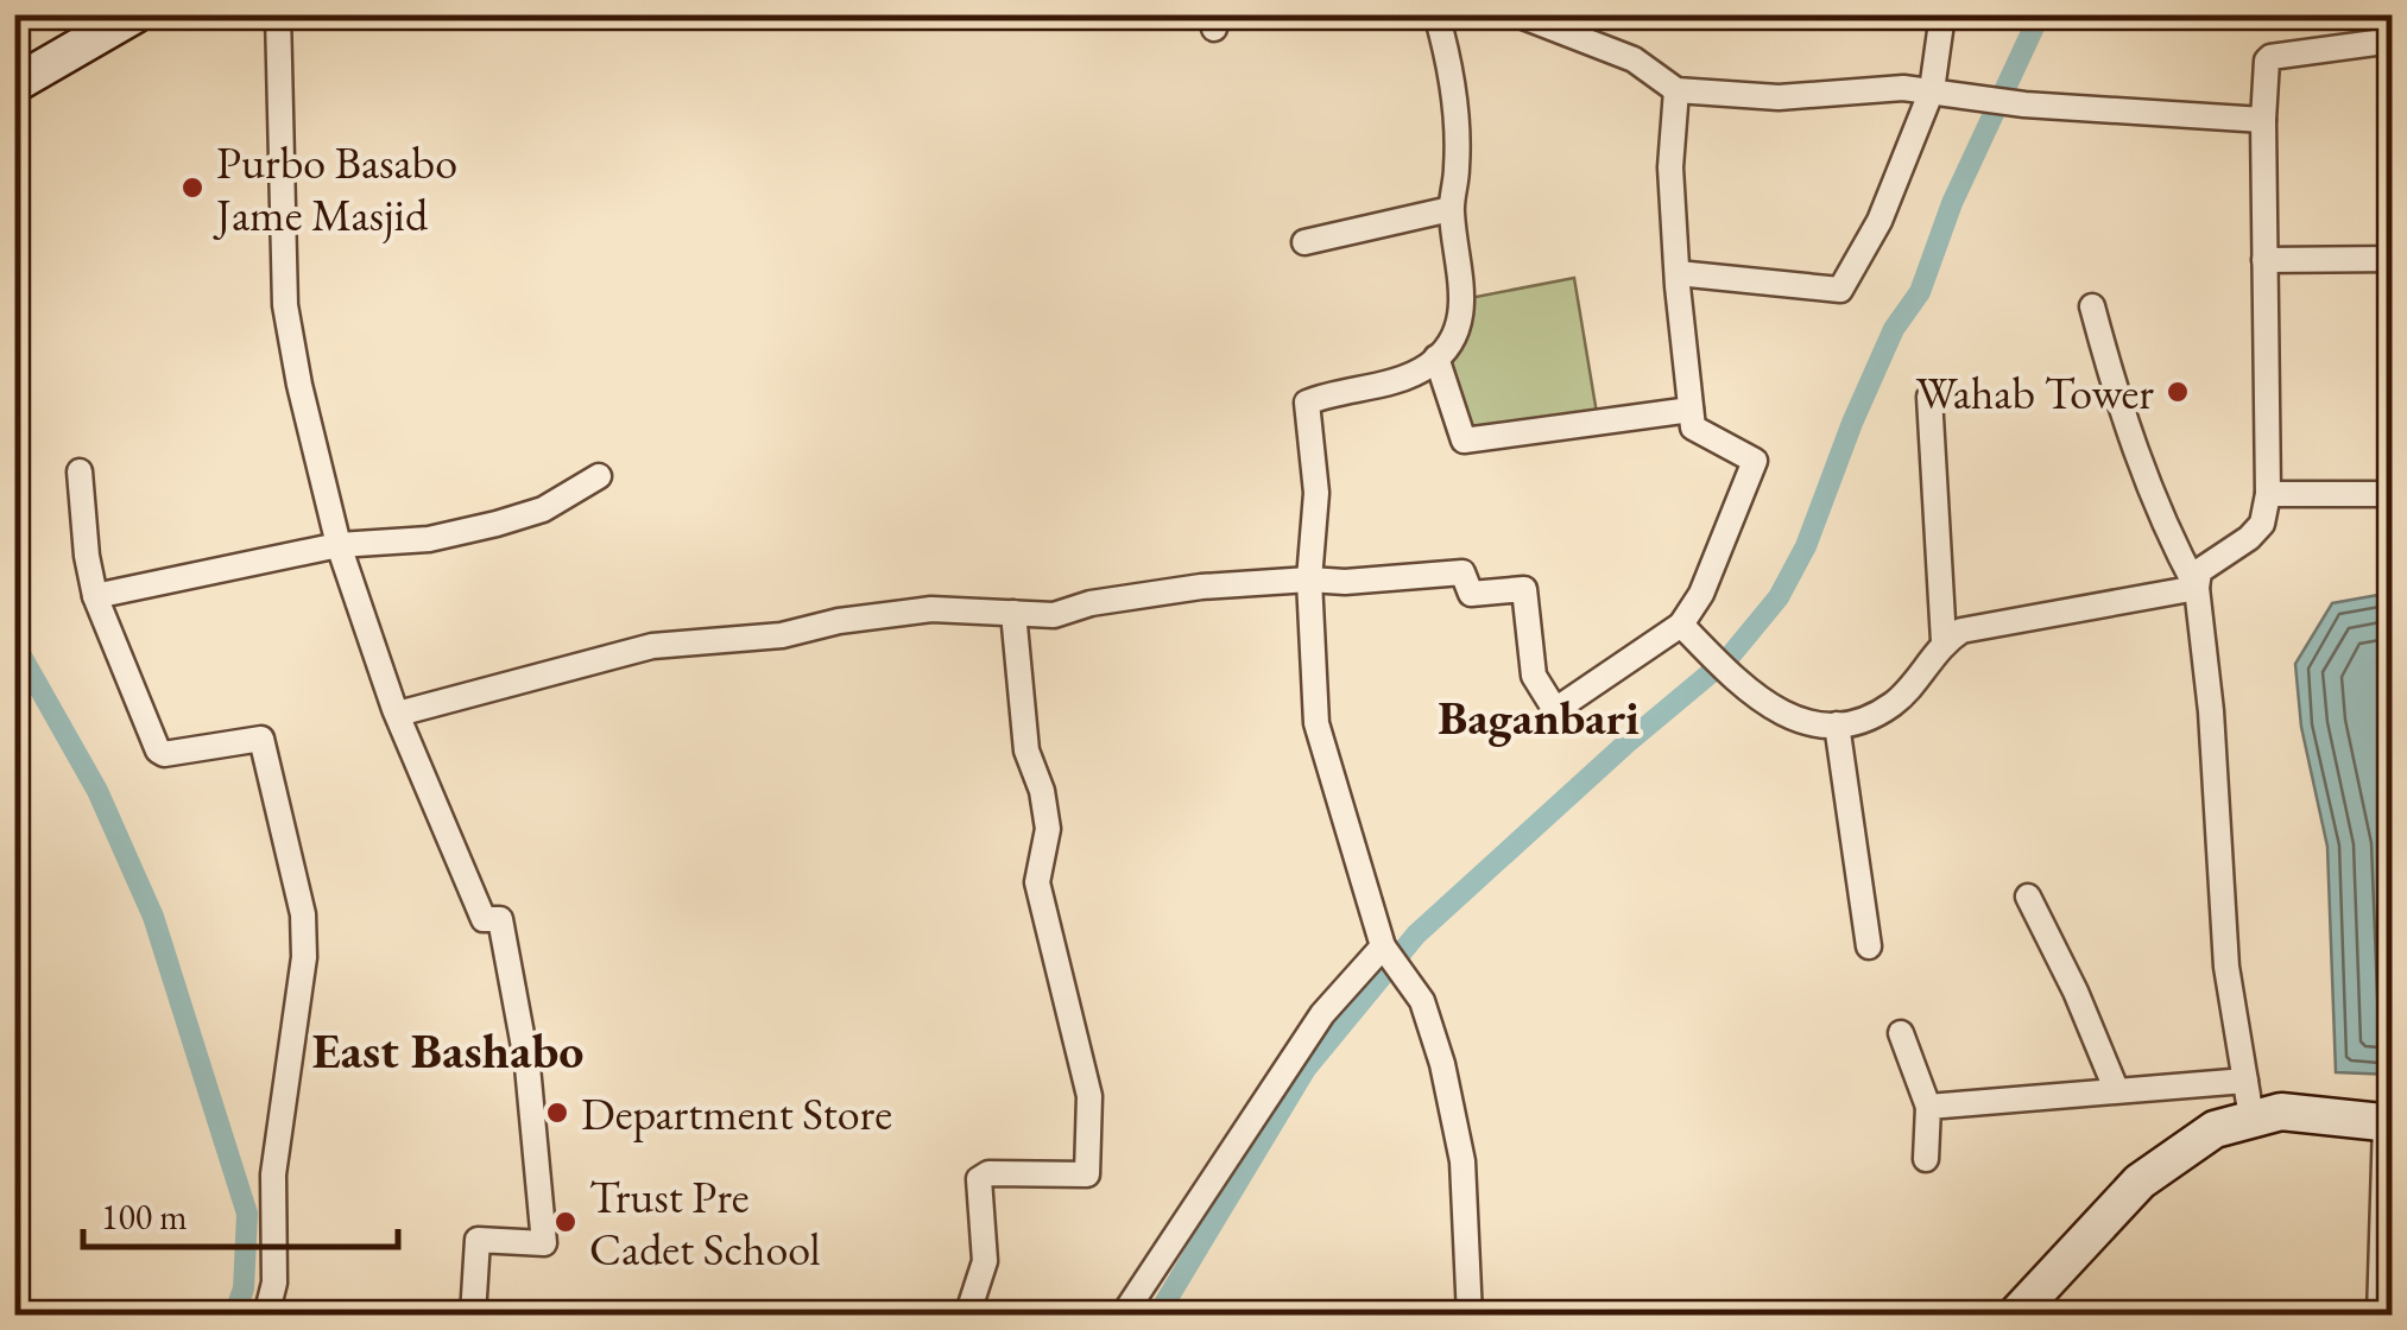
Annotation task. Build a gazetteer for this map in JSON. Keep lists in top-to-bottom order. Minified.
{"districts":["Baganbari","East Bashabo"],"places":["Purbo Basabo Jame Masjid","Wahab Tower","Department Store","Trust Pre Cadet School"],"scale_bar":"100 m"}
